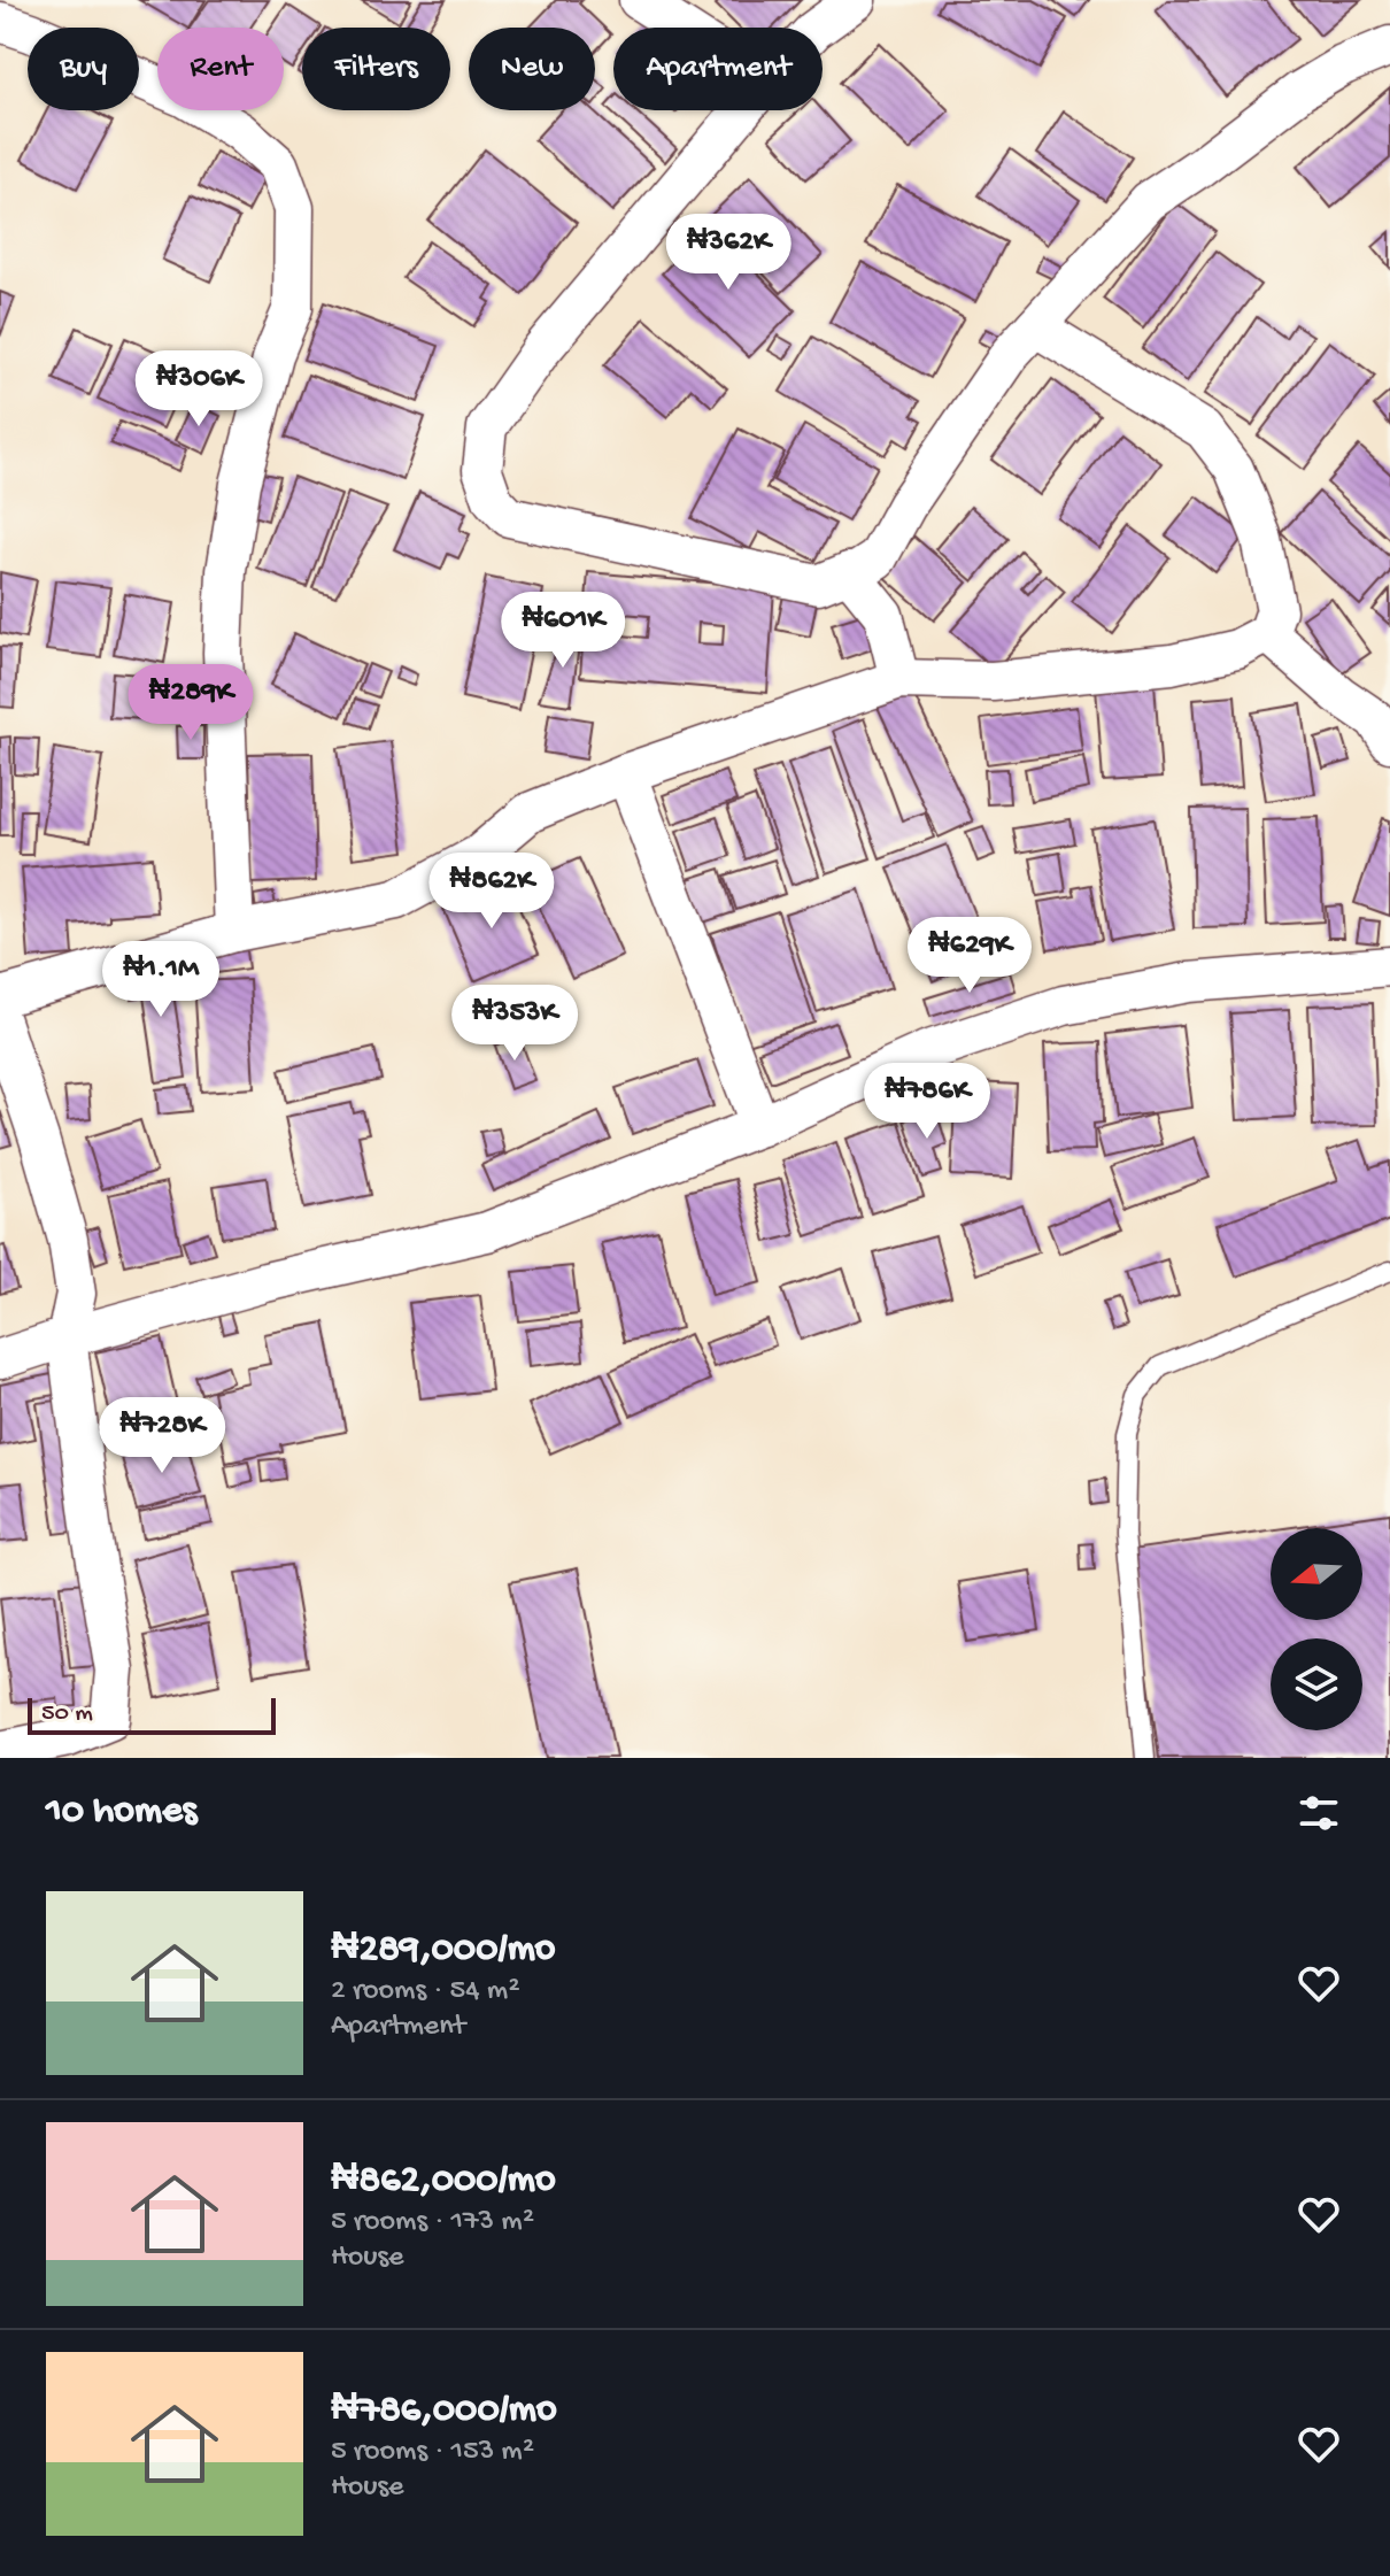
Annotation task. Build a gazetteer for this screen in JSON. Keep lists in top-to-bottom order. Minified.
{"scale_bar":"50 m","north":"left","page":{"chip":["Buy","Rent","Filters","New","Apartment"],"price":["₦362K","₦306K","₦601K","₦289K","₦862K","₦629K","₦1.1M","₦353K","₦786K","₦728K"],"scale":"50 m","heading":"10 homes","list":[{"name":"₦289,000/mo","note":"2 rooms · 54 m² · Apartment"},{"name":"₦862,000/mo","note":"5 rooms · 173 m² · House"},{"name":"₦786,000/mo","note":"5 rooms · 153 m² · House"}]}}
